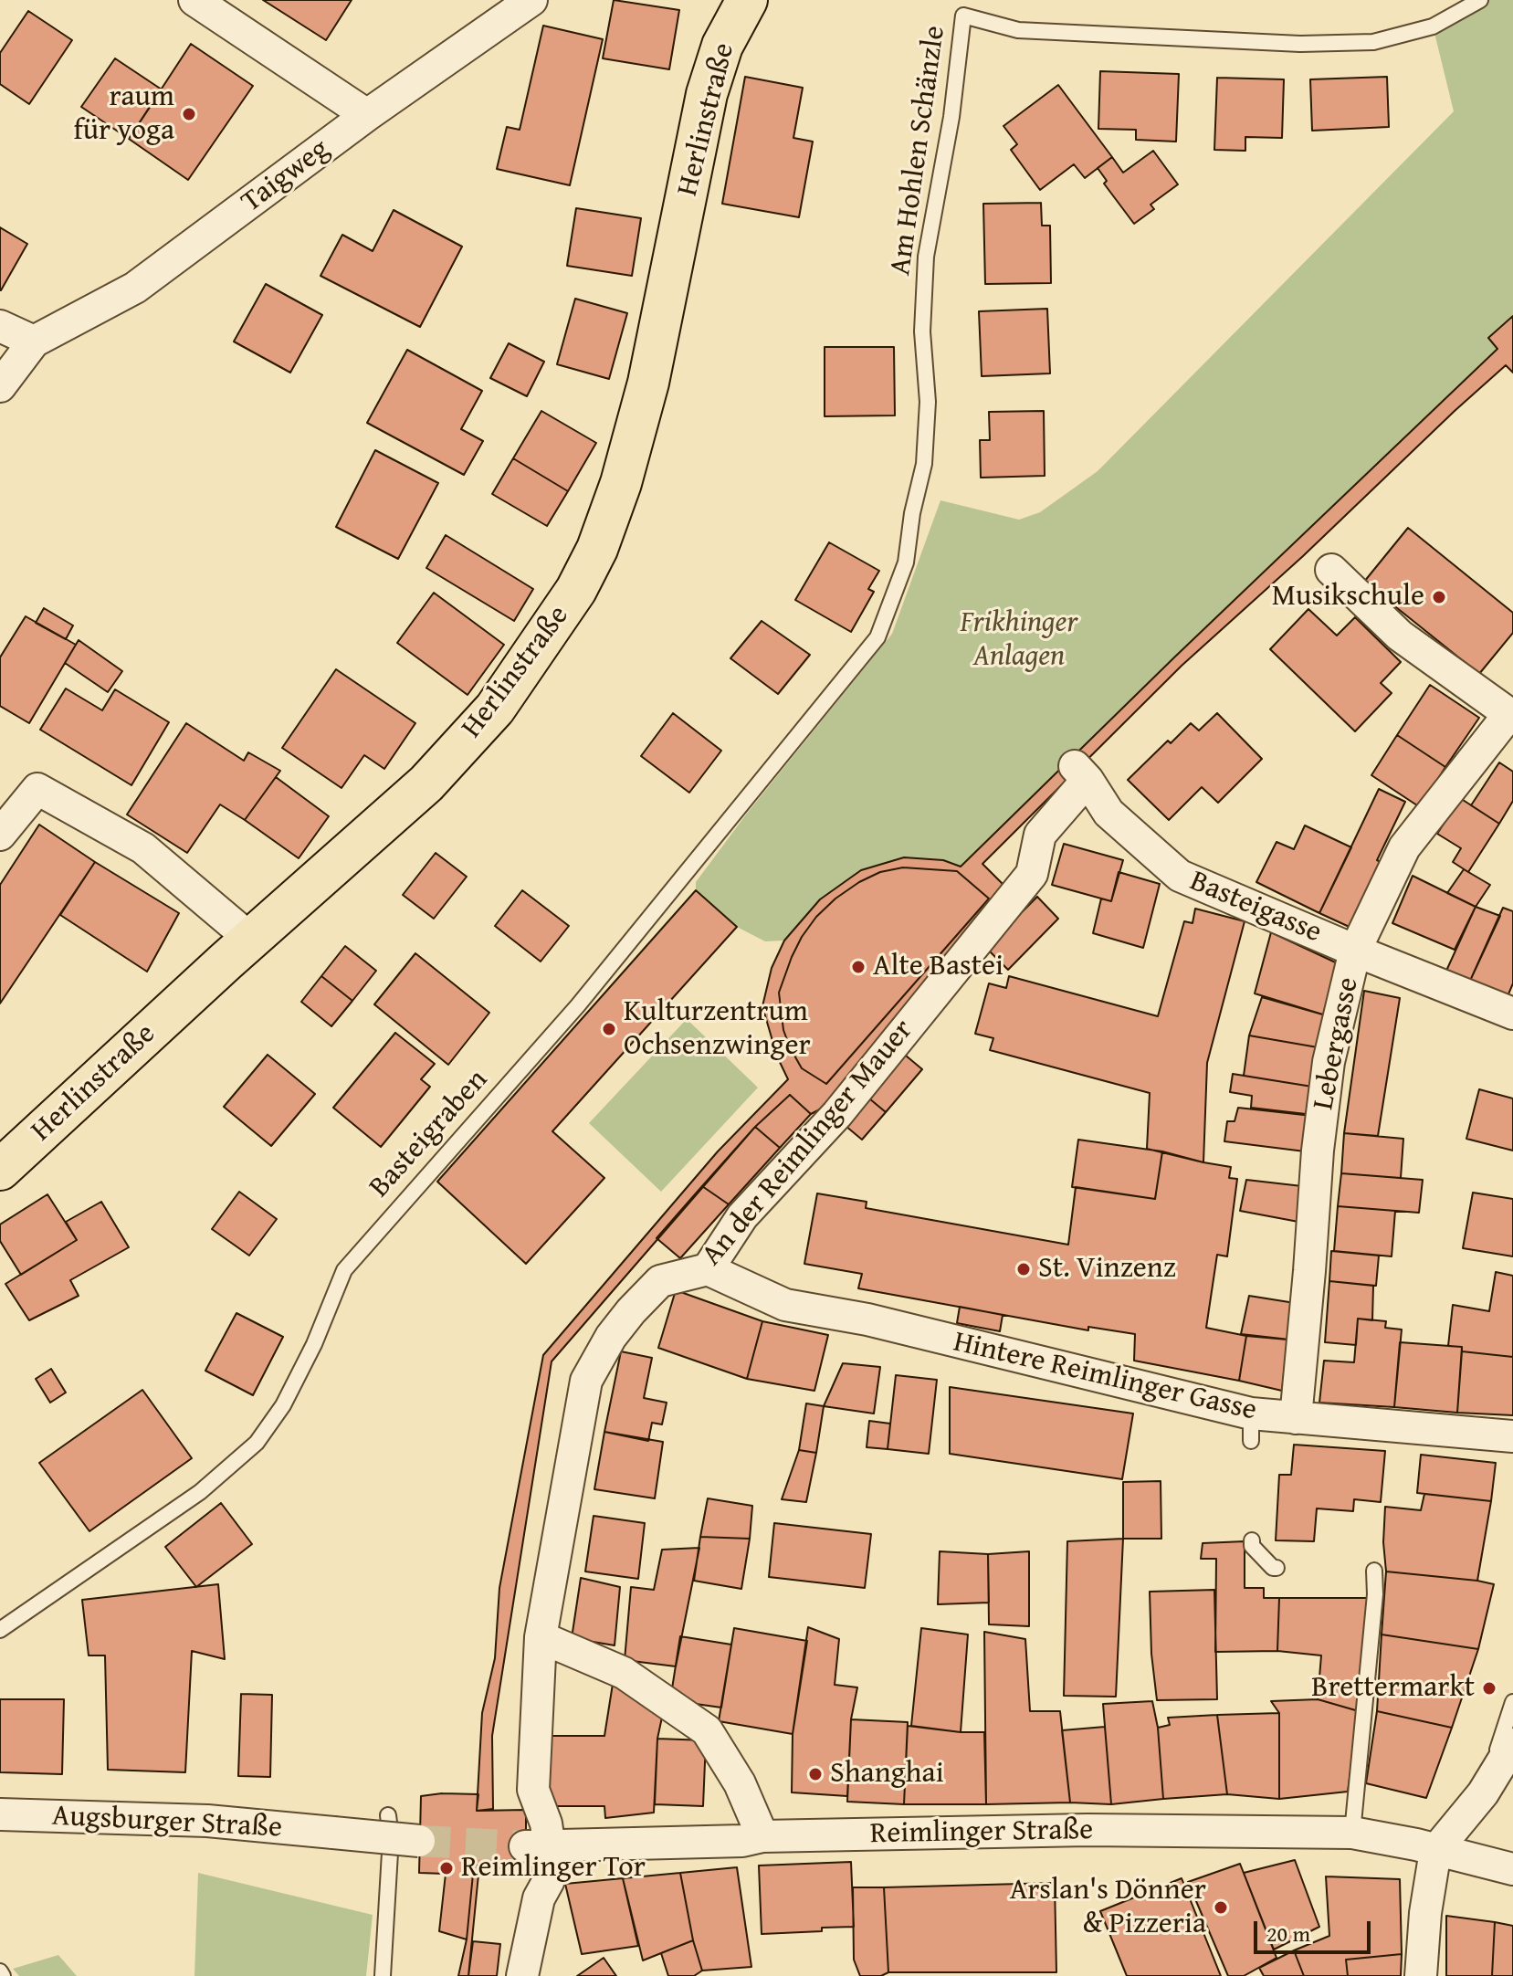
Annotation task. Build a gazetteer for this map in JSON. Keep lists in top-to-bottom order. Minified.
{"streets":{"main road":["Herlinstraße"],"street":["Taigweg","Basteigasse","Lebergasse","An der Reimlinger Mauer","Hintere Reimlinger Gasse","Augsburger Straße","Reimlinger Straße"],"lane":["Am Hohlen Schänzle","Basteigraben"]},"crossings":[["Am Hohlen Schänzle","Basteigraben"],["Basteigasse","Lebergasse"],["Basteigasse","An der Reimlinger Mauer"],["Lebergasse","Hintere Reimlinger Gasse"],["An der Reimlinger Mauer","Hintere Reimlinger Gasse"],["An der Reimlinger Mauer","Reimlinger Straße"]],"parks":["Frikhinger Anlagen"],"places":["raum für yoga","Musikschule","Alte Bastei","Kulturzentrum Ochsenzwinger","St. Vinzenz","Brettermarkt","Shanghai","Reimlinger Tor","Arslan's Dönner & Pizzeria"],"scale_bar":"20 m"}
